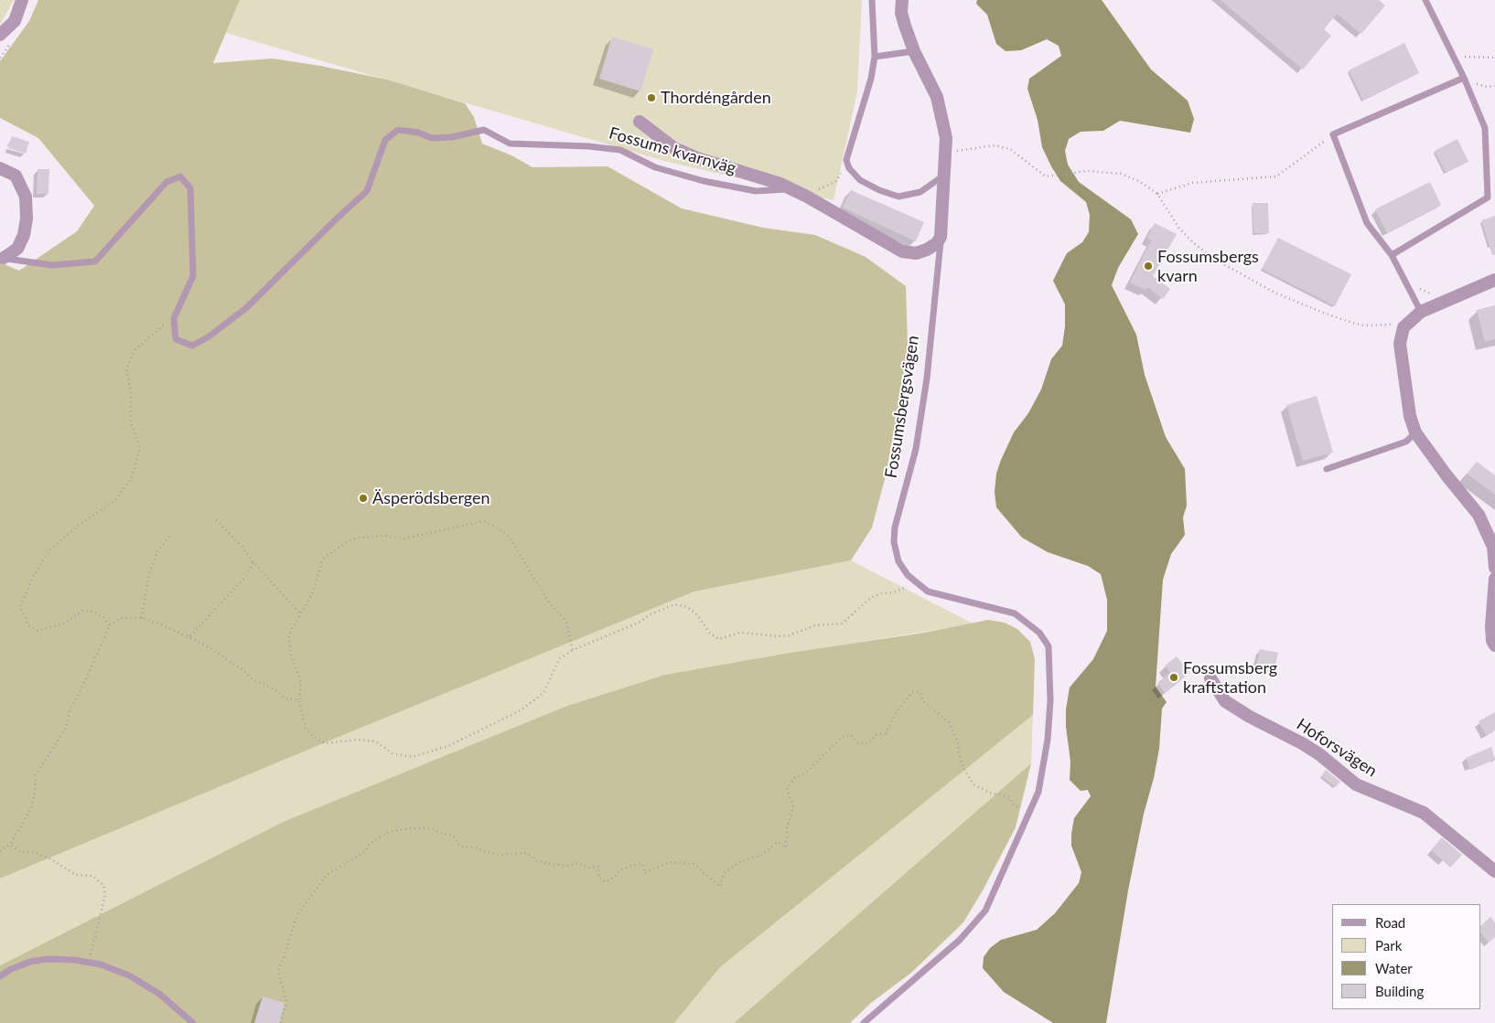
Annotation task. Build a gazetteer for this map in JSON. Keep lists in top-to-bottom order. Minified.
{"streets":{"street":["Fossums kvarnväg","Hoforsvägen"],"lane":["Fossumsbergsvägen"]},"crossings":[["Fossums kvarnväg","Fossumsbergsvägen"]],"places":["Thordéngården","Fossumsbergs kvarn","Äsperödsbergen","Fossumsberg kraftstation"],"legend":["Road","Park","Water","Building"]}
